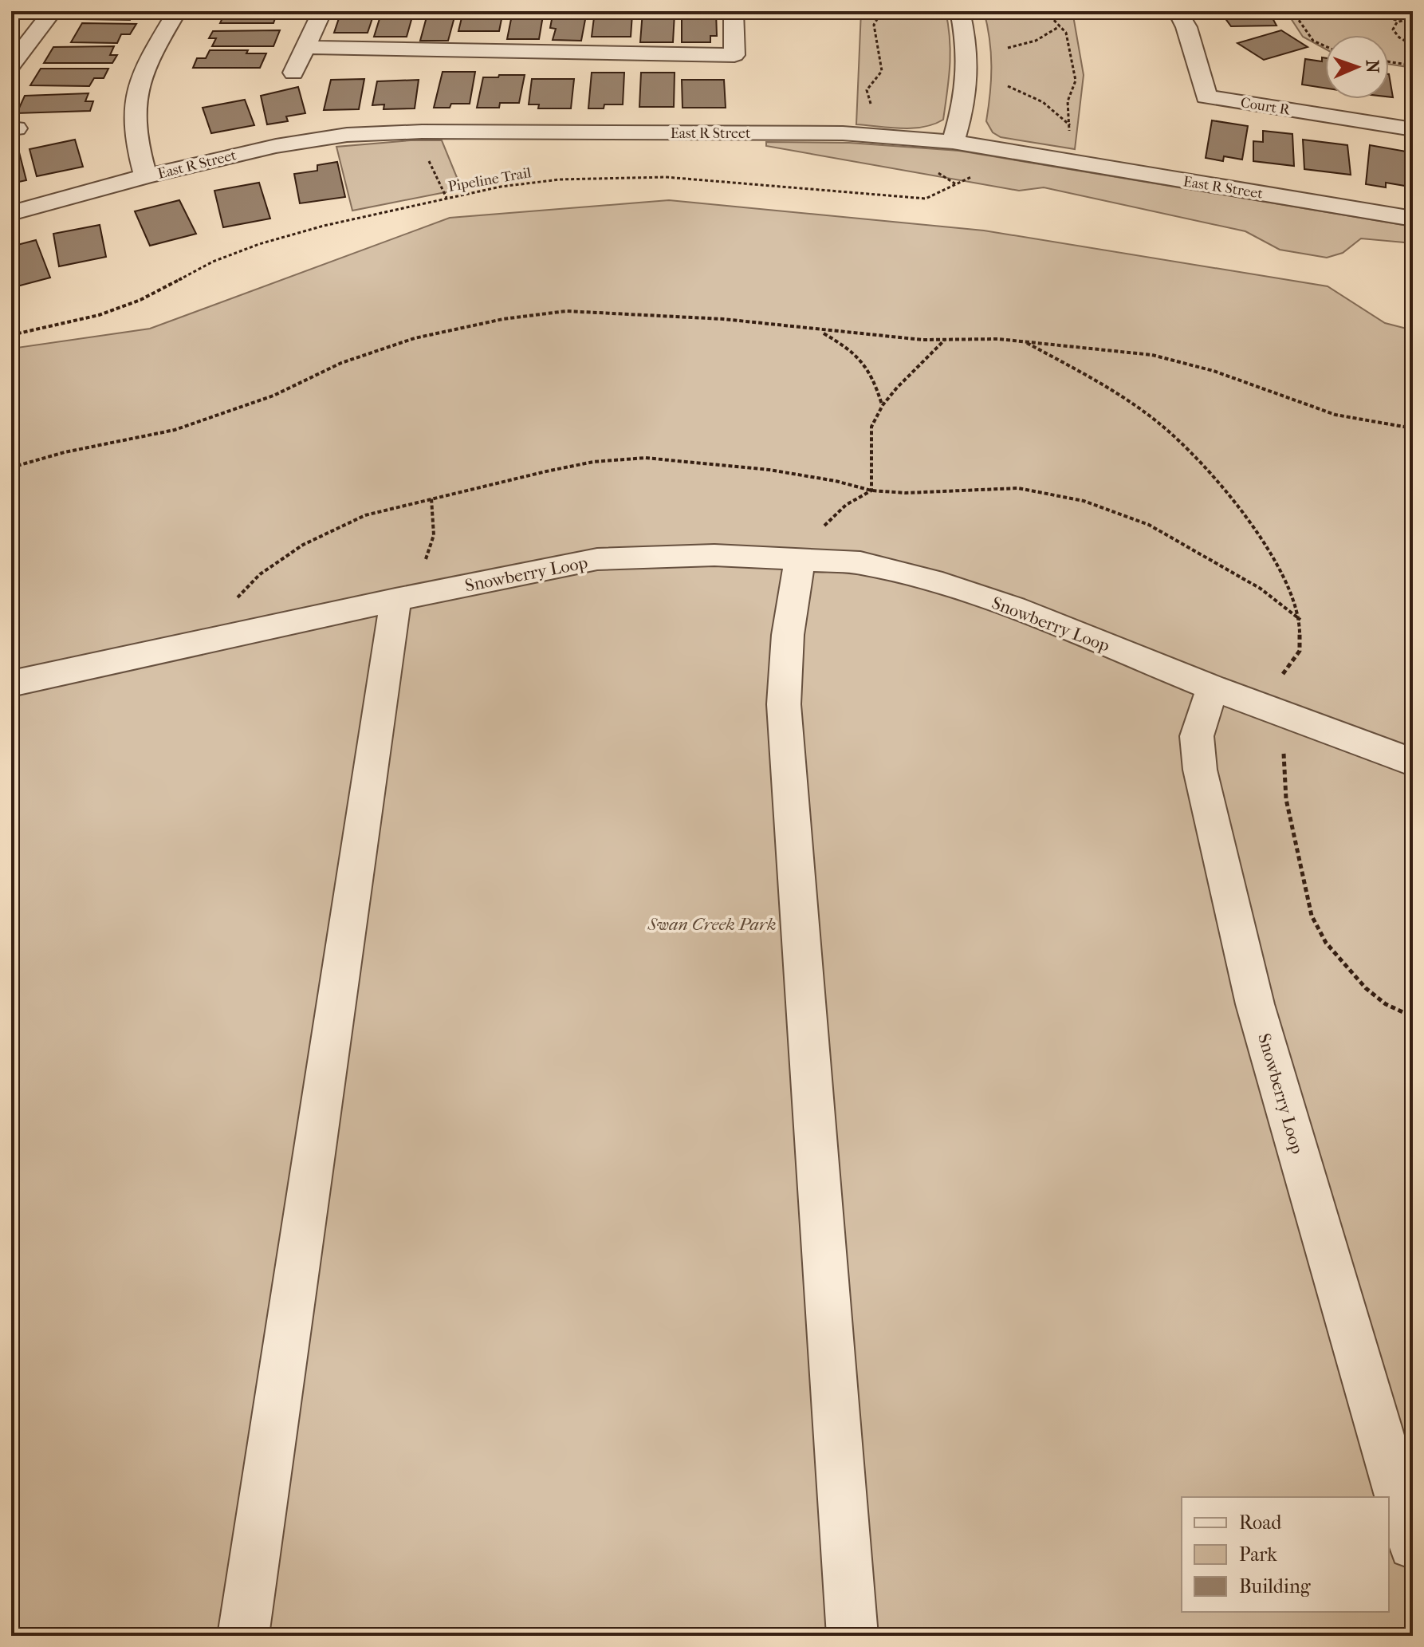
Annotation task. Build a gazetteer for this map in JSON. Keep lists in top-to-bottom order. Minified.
{"streets":{"street":["Court R","East R Street","Snowberry Loop"],"path":["Pipeline Trail"]},"parks":["Swan Creek Park"],"legend":["Road","Park","Building"],"north":"right"}
